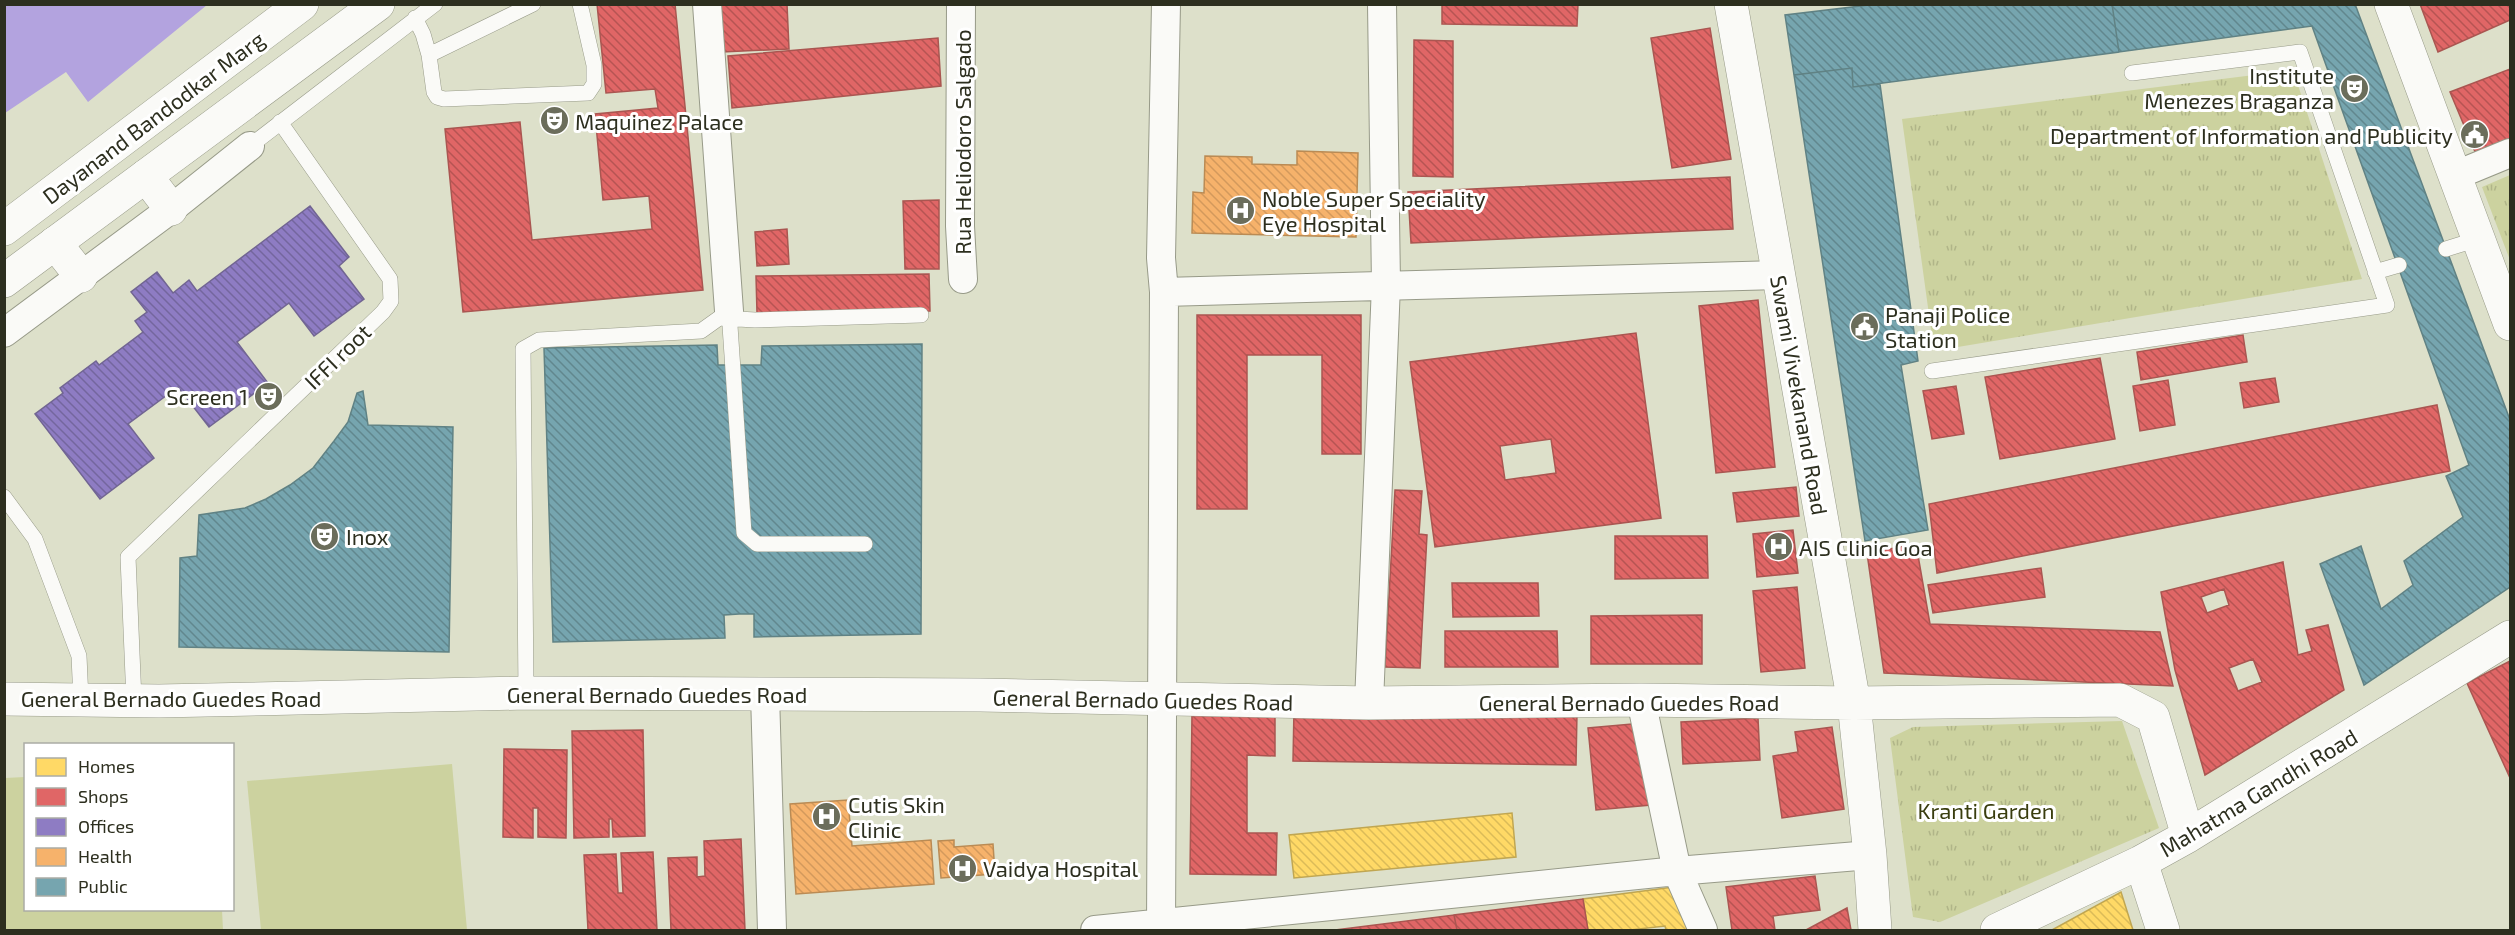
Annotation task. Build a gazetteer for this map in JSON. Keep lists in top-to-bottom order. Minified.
{"streets":{"street":["Dayanand Bandodkar Marg","Rua Heliodoro Salgado","Swami Vivekanand Road","General Bernado Guedes Road","Mahatma Gandhi Road"],"lane":["IFFI root"]},"crossings":[["IFFI root","General Bernado Guedes Road"],["Swami Vivekanand Road","General Bernado Guedes Road"],["General Bernado Guedes Road","Mahatma Gandhi Road"]],"parks":["Kranti Garden"],"places":{"theatre":["Institute Menezes Braganza","Maquinez Palace","Screen 1","Inox"],"public building":["Department of Information and Publicity","Panaji Police Station"],"hospital":["Noble Super Speciality Eye Hospital","AIS Clinic Goa","Cutis Skin Clinic","Vaidya Hospital"]},"legend":["Homes","Shops","Offices","Health","Public"]}
